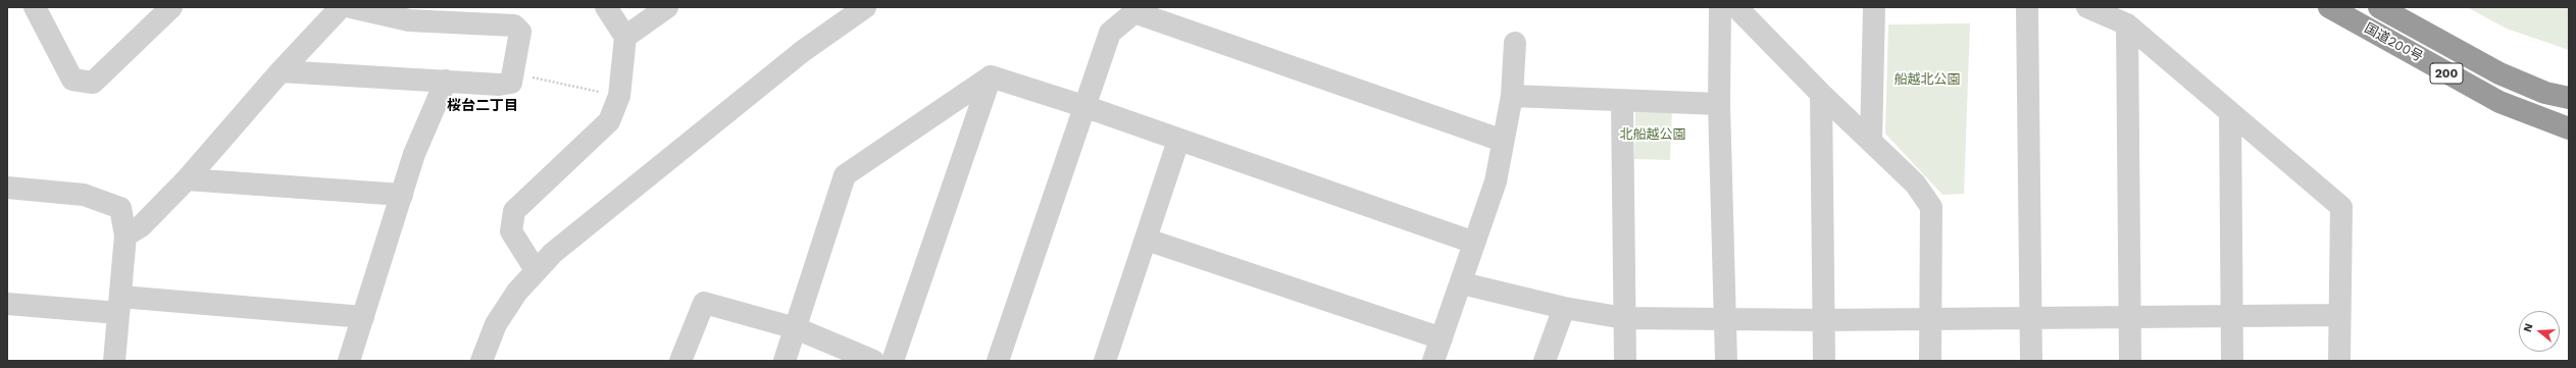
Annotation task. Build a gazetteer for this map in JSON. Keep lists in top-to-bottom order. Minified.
{"streets":{"highway":["国道200号","200"]},"districts":["桜台二丁目"],"parks":["船越北公園","北船越公園"],"north":"left"}
